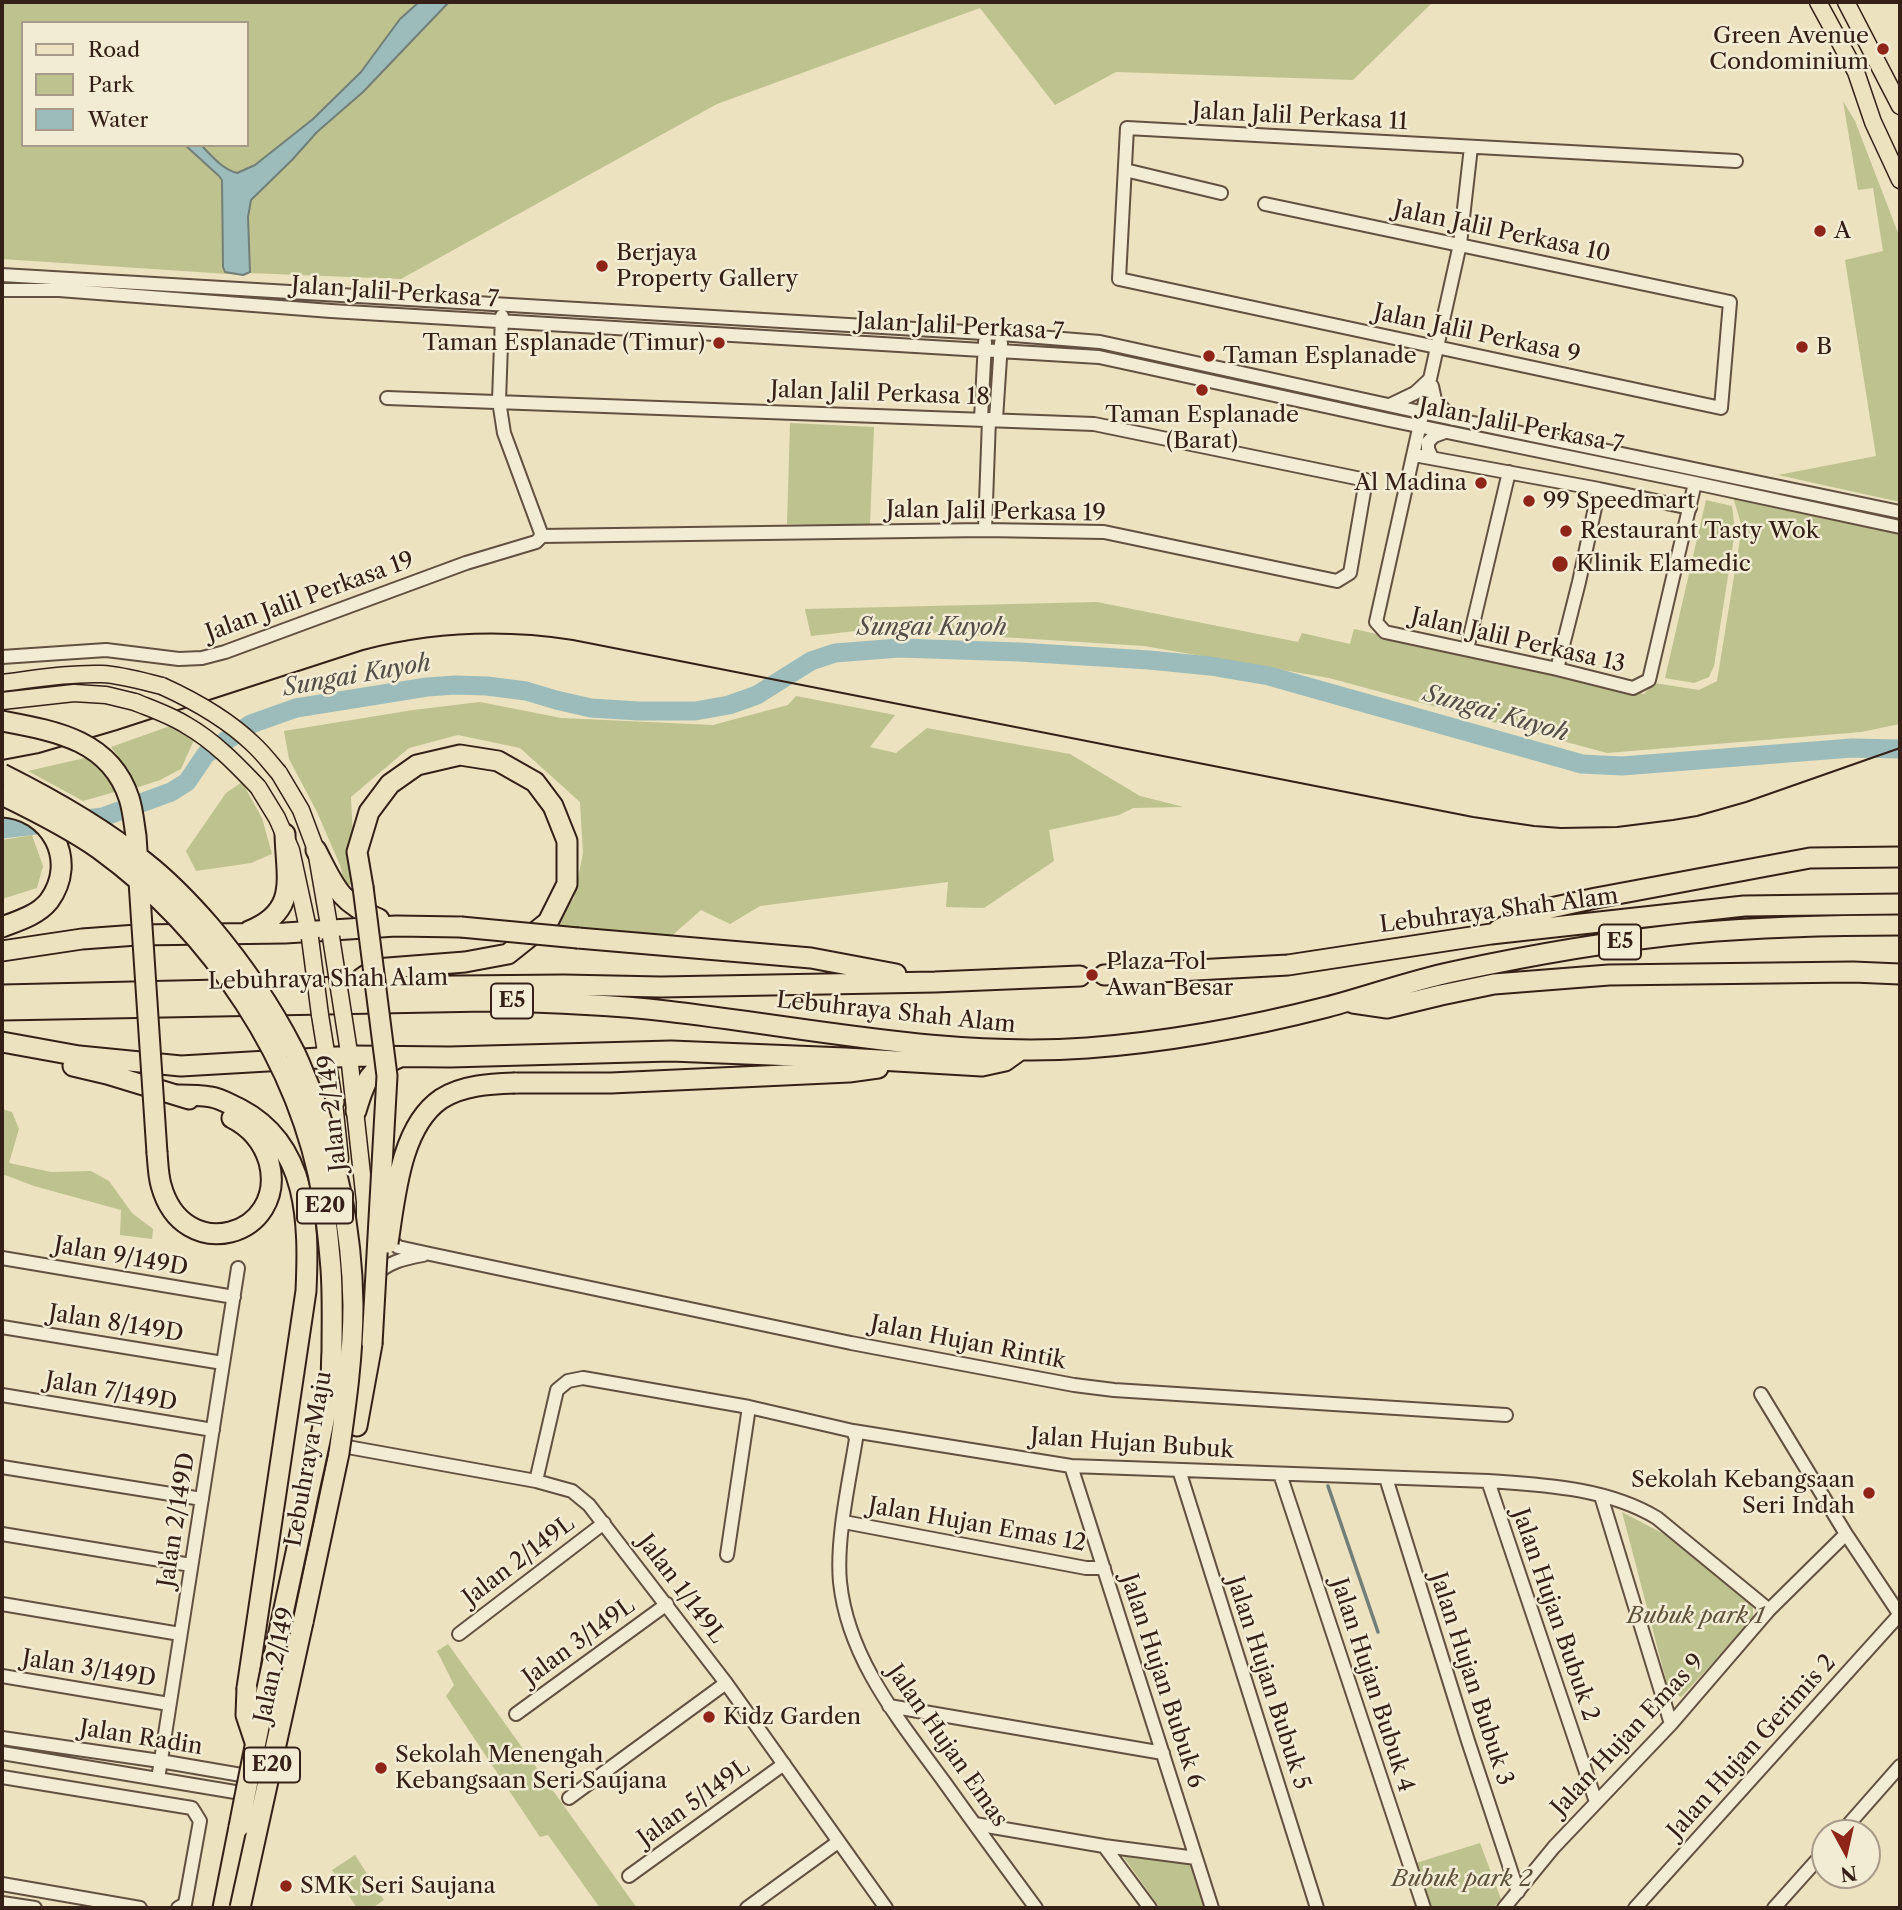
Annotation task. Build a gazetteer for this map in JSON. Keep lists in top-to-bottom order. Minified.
{"streets":{"highway":["Lebuhraya Shah Alam","E5","E20","Lebuhraya Maju"],"main road":["Jalan 2/149"],"street":["Jalan Jalil Perkasa 11","Jalan Jalil Perkasa 10","Jalan Jalil Perkasa 7","Jalan Jalil Perkasa 9","Jalan Jalil Perkasa 18","Jalan Jalil Perkasa 19","Jalan Jalil Perkasa 13","Jalan 9/149D","Jalan 8/149D","Jalan Hujan Rintik","Jalan 7/149D","Jalan Hujan Bubuk","Jalan 2/149D","Jalan Hujan Emas 12","Jalan 2/149L","Jalan 1/149L","Jalan Hujan Bubuk 2","Jalan 3/149L","Jalan 3/149D","Jalan Hujan Bubuk 3","Jalan Hujan Bubuk 6","Jalan Hujan Bubuk 5","Jalan Hujan Bubuk 4","Jalan Hujan Emas 9","Jalan Radin","Jalan Hujan Emas","Jalan Hujan Gerimis 2","Jalan 5/149L"]},"crossings":[["Jalan Jalil Perkasa 11","Jalan Jalil Perkasa 9"],["Jalan Jalil Perkasa 11","Jalan Jalil Perkasa 13"],["Jalan Jalil Perkasa 10","Jalan Jalil Perkasa 9"],["Jalan Jalil Perkasa 10","Jalan Jalil Perkasa 13"],["Jalan Jalil Perkasa 7","Jalan Jalil Perkasa 13"],["Jalan Jalil Perkasa 9","Jalan Jalil Perkasa 13"],["Jalan Jalil Perkasa 18","Jalan Jalil Perkasa 19"],["Jalan 2/149","Jalan Hujan Rintik"],["Jalan 2/149","Lebuhraya Maju"],["Jalan 2/149","Jalan 1/149L"],["Jalan 2/149","Jalan Radin"],["Jalan 9/149D","Jalan 2/149D"],["Jalan 8/149D","Jalan 2/149D"],["Jalan 7/149D","Jalan 2/149D"],["Jalan Hujan Bubuk","Jalan 1/149L"],["Jalan Hujan Bubuk","Jalan Hujan Bubuk 2"],["Jalan Hujan Bubuk","Jalan Hujan Bubuk 3"],["Jalan Hujan Bubuk","Jalan Hujan Bubuk 6"],["Jalan Hujan Bubuk","Jalan Hujan Bubuk 5"],["Jalan Hujan Bubuk","Jalan Hujan Bubuk 4"],["Jalan Hujan Bubuk","Jalan Hujan Emas 9"],["Jalan Hujan Bubuk","Jalan Hujan Emas"],["Lebuhraya Maju","Jalan 1/149L"],["Jalan 2/149D","Jalan 3/149D"],["Jalan 2/149D","Jalan Radin"],["Jalan Hujan Emas 12","Jalan Hujan Bubuk 6"],["Jalan Hujan Emas 12","Jalan Hujan Emas"],["Jalan 2/149L","Jalan 1/149L"],["Jalan 1/149L","Jalan 3/149L"],["Jalan 1/149L","Jalan 5/149L"],["Jalan Hujan Bubuk 2","Jalan Hujan Emas 9"],["Jalan Hujan Bubuk 3","Jalan Hujan Emas 9"]],"water":["Sungai Kuyoh"],"parks":["Bubuk park 1","Bubuk park 2"],"places":["Green Avenue Condominium","A","Berjaya Property Gallery","Taman Esplanade (Timur)","B","Taman Esplanade","Taman Esplanade (Barat)","Al Madina","99 Speedmart","Restaurant Tasty Wok","Klinik Elamedic","Plaza Tol Awan Besar","Sekolah Kebangsaan Seri Indah","Kidz Garden","Sekolah Menengah Kebangsaan Seri Saujana","SMK Seri Saujana"],"legend":["Road","Park","Water"],"north":"bottom"}
